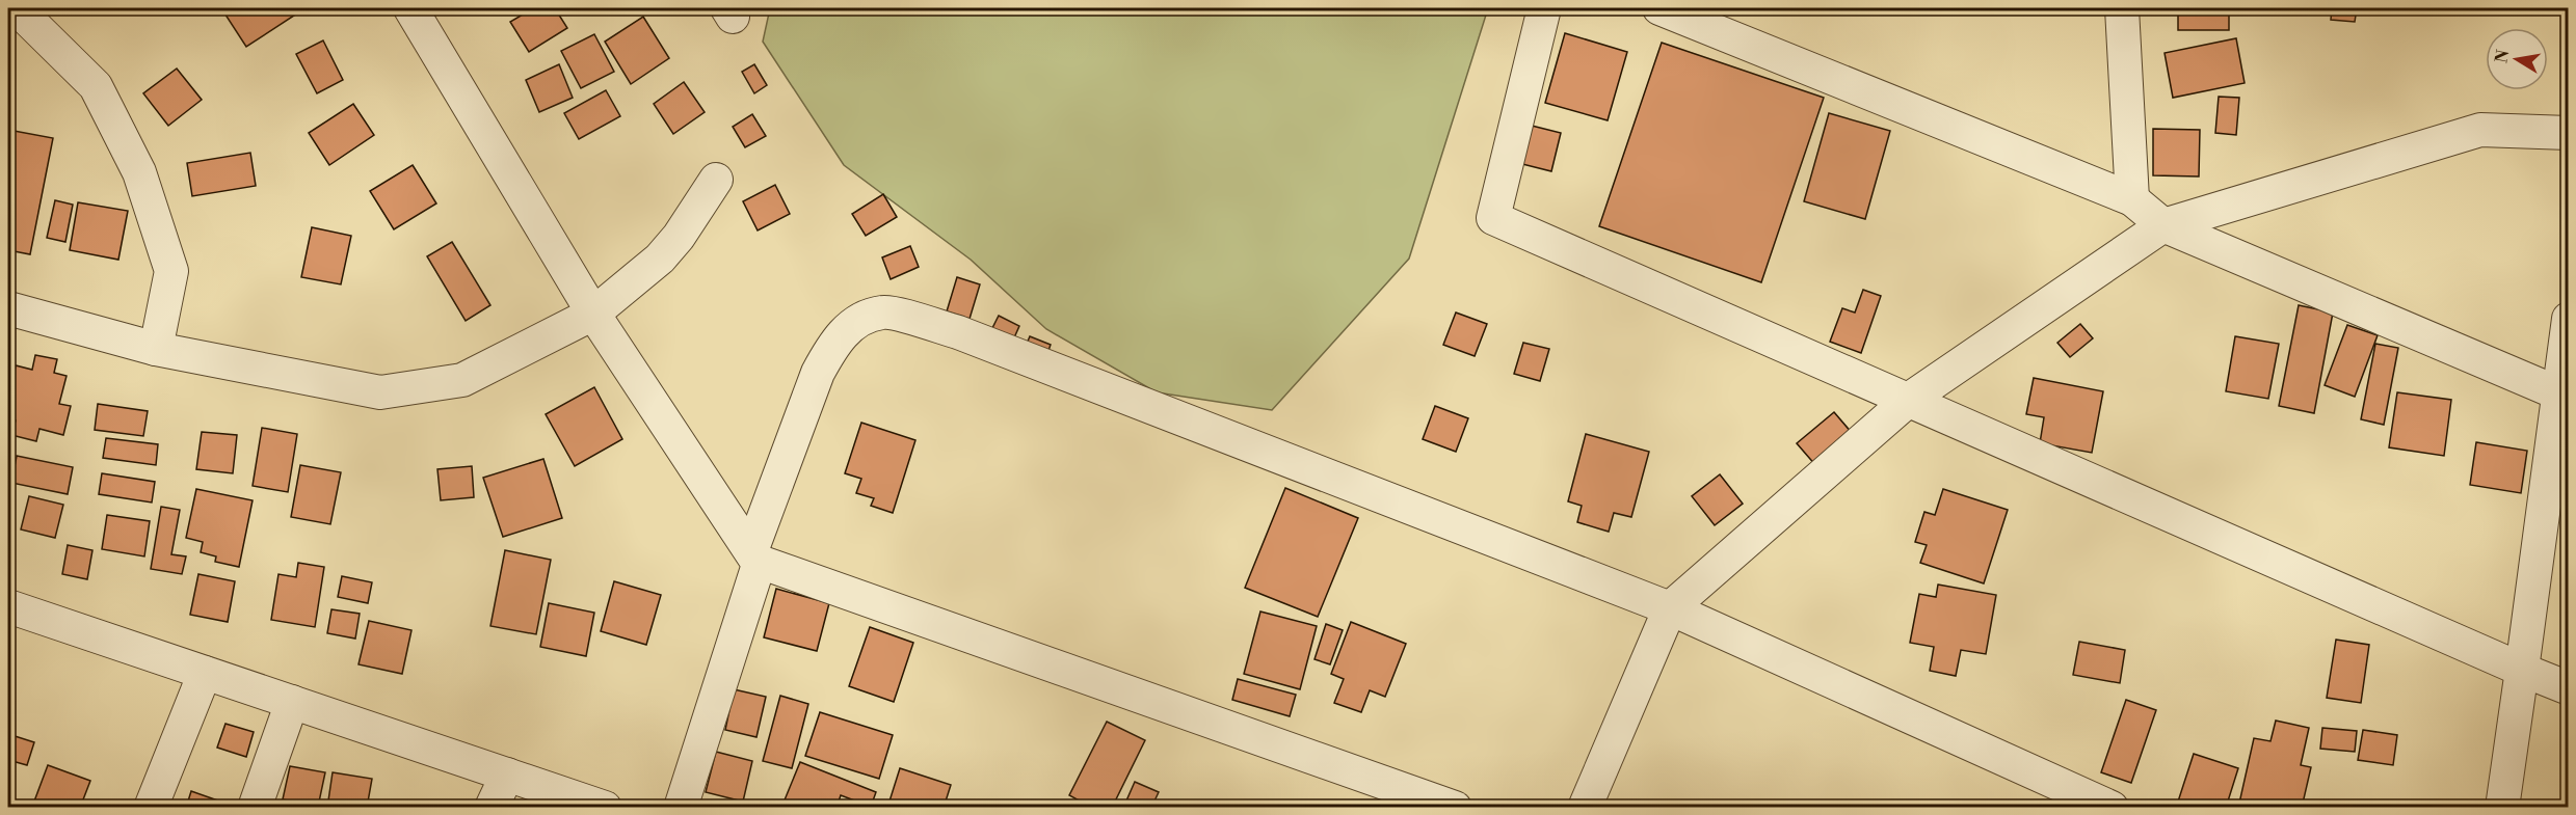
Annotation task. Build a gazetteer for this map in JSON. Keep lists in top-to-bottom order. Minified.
{"north":"left"}
